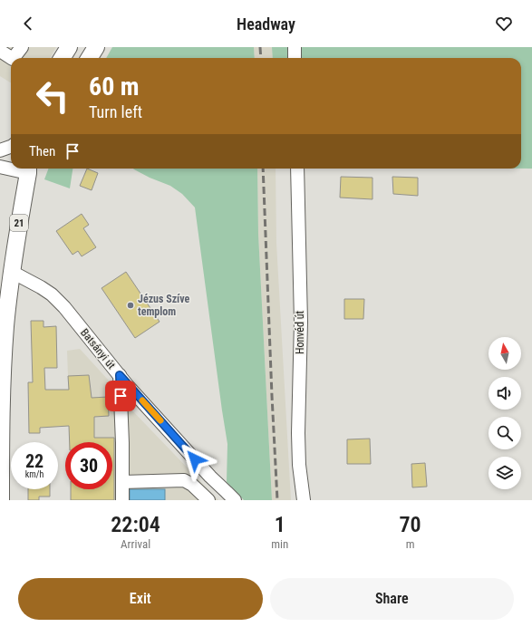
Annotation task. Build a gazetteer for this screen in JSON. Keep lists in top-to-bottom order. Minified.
{"streets":{"main road":["21"],"street":["Honvéd út","Batsányi út"]},"crossings":[["21","Batsányi út"]],"places":["Jézus Szíve templom"],"north":"top","page":{"header":"Headway","turn":["60 m","Turn left"],"then":"Then","speed":"22 km/h","limit":"30","eta":["22:04","Arrival","1","min","70","m"],"buttons":["Exit","Share"]}}
